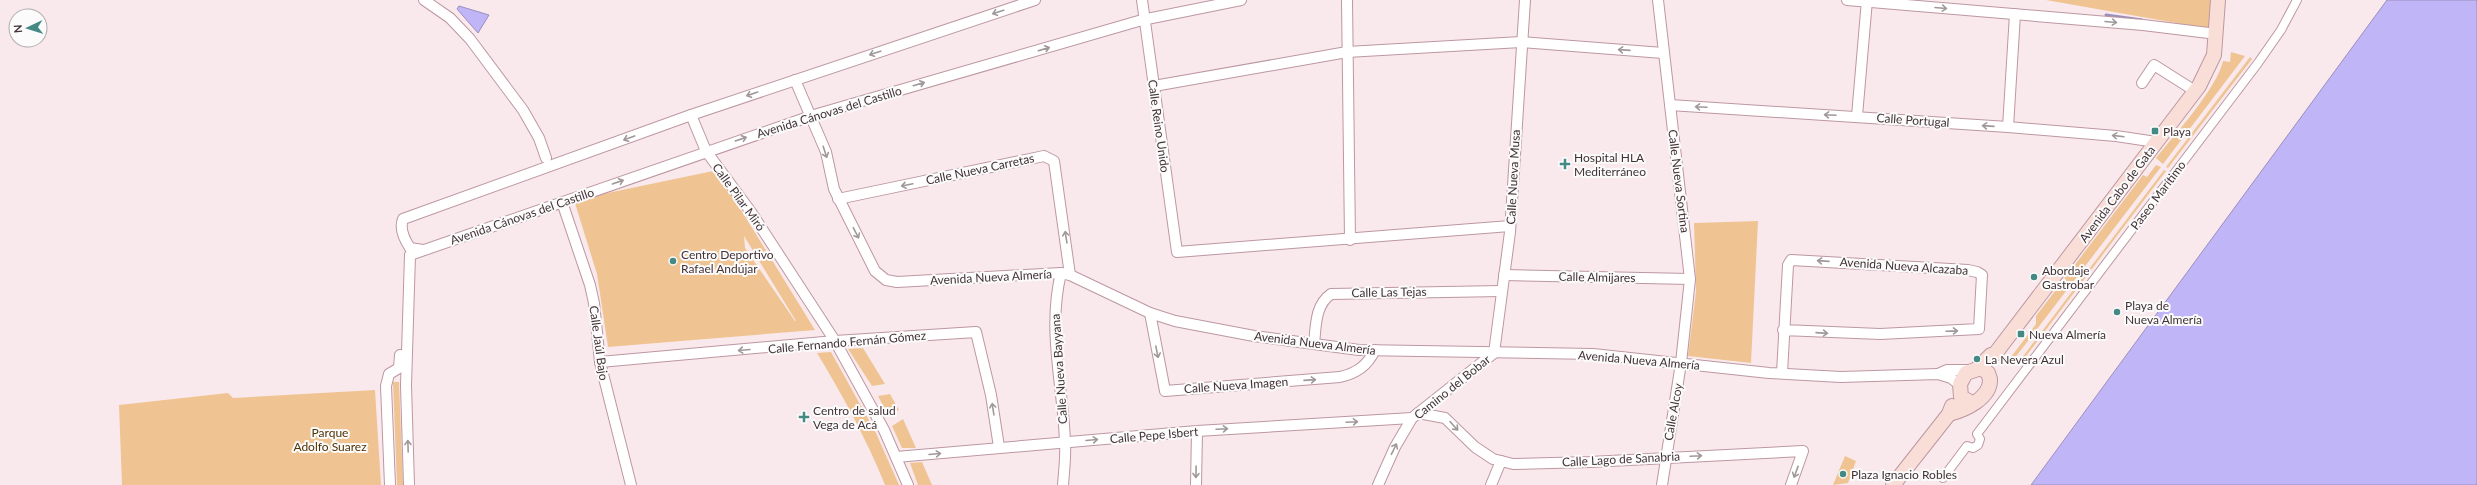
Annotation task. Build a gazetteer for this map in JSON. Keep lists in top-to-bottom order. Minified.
{"streets":{"main road":["Avenida Cabo de Gata"],"street":["Avenida Cánovas del Castillo","Calle Portugal","Calle Reino Unido","Calle Nueva Carretas","Calle Nueva Musa","Calle Nueva Sortina","Paseo Marítimo","Calle Pilar Miró","Avenida Nueva Alcazaba","Avenida Nueva Almería","Calle Almijares","Calle Las Tejas","Calle Fernando Fernán Gómez","Calle Jaúl Bajo","Calle Nueva Bayyana","Calle Nueva Imagen","Camino del Bobar","Calle Alcoy","Calle Pepe Isbert","Calle Lago de Sanabria"]},"crossings":[["Avenida Cánovas del Castillo","Calle Reino Unido"],["Avenida Cánovas del Castillo","Calle Pilar Miró"],["Avenida Cánovas del Castillo","Avenida Nueva Almería"],["Avenida Cánovas del Castillo","Calle Jaúl Bajo"],["Calle Portugal","Calle Nueva Sortina"],["Calle Portugal","Avenida Cabo de Gata"],["Calle Nueva Carretas","Avenida Nueva Almería"],["Calle Nueva Carretas","Calle Nueva Bayyana"],["Calle Nueva Musa","Avenida Nueva Almería"],["Calle Nueva Musa","Calle Almijares"],["Calle Nueva Musa","Calle Las Tejas"],["Calle Nueva Musa","Camino del Bobar"],["Calle Nueva Sortina","Avenida Nueva Almería"],["Calle Nueva Sortina","Calle Almijares"],["Calle Nueva Sortina","Calle Alcoy"],["Avenida Cabo de Gata","Avenida Nueva Almería"],["Calle Pilar Miró","Calle Fernando Fernán Gómez"],["Calle Pilar Miró","Calle Pepe Isbert"],["Avenida Nueva Alcazaba","Avenida Nueva Almería"],["Avenida Nueva Almería","Calle Las Tejas"],["Avenida Nueva Almería","Calle Nueva Bayyana"],["Avenida Nueva Almería","Calle Nueva Imagen"],["Avenida Nueva Almería","Camino del Bobar"],["Avenida Nueva Almería","Calle Alcoy"],["Calle Fernando Fernán Gómez","Calle Jaúl Bajo"],["Calle Fernando Fernán Gómez","Calle Pepe Isbert"],["Calle Nueva Bayyana","Calle Pepe Isbert"],["Camino del Bobar","Calle Pepe Isbert"],["Camino del Bobar","Calle Lago de Sanabria"],["Calle Alcoy","Calle Lago de Sanabria"],["Calle Pepe Isbert","Calle Lago de Sanabria"]],"one_way":["Calle Portugal","Calle Fernando Fernán Gómez","Camino del Bobar","Calle Pepe Isbert","Calle Lago de Sanabria"],"parks":["Parque Adolfo Suarez"],"places":{"transit":["Playa","Nueva Almería"],"health":["Hospital HLA Mediterráneo","Centro de salud Vega de Acá"],"other":["Centro Deportivo Rafael Andújar","Abordaje Gastrobar","Playa de Nueva Almería","La Nevera Azul","Plaza Ignacio Robles"]},"north":"left"}
